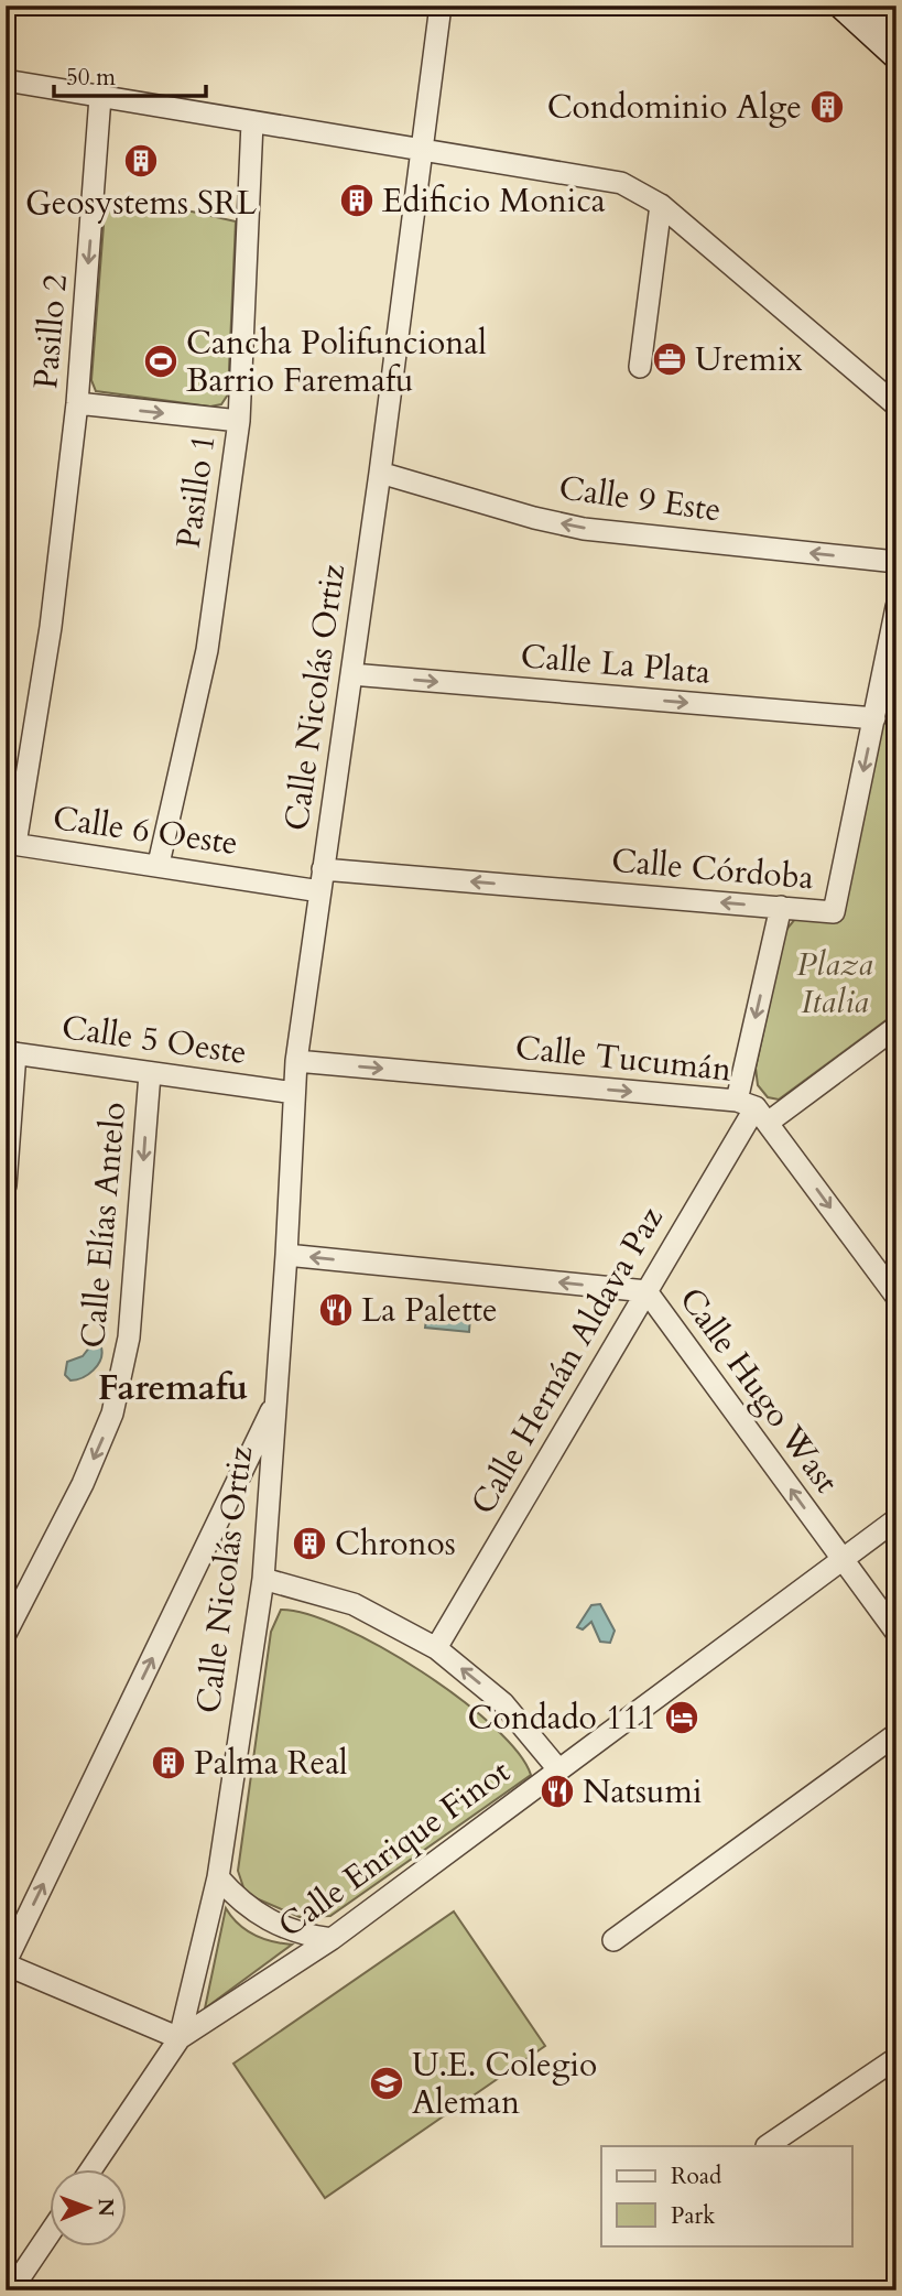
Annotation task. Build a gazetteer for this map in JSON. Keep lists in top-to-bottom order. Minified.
{"streets":{"street":["Pasillo 2","Pasillo 1","Calle 9 Este","Calle La Plata","Calle Nicolás Ortiz","Calle 6 Oeste","Calle Córdoba","Calle 5 Oeste","Calle Tucumán","Calle Elías Antelo","Calle Hernán Aldava Paz","Calle Hugo Wast","Calle Enrique Finot"]},"crossings":[["Pasillo 2","Calle 6 Oeste"],["Pasillo 1","Calle 6 Oeste"],["Calle 9 Este","Calle Nicolás Ortiz"],["Calle La Plata","Calle Nicolás Ortiz"],["Calle La Plata","Calle Córdoba"],["Calle Nicolás Ortiz","Calle 6 Oeste"],["Calle Nicolás Ortiz","Calle Córdoba"],["Calle Nicolás Ortiz","Calle 5 Oeste"],["Calle Nicolás Ortiz","Calle Tucumán"],["Calle Nicolás Ortiz","Calle Hugo Wast"],["Calle Nicolás Ortiz","Calle Enrique Finot"],["Calle 6 Oeste","Calle Córdoba"],["Calle 5 Oeste","Calle Elías Antelo"],["Calle Tucumán","Calle Hernán Aldava Paz"],["Calle Hernán Aldava Paz","Calle Hugo Wast"],["Calle Hugo Wast","Calle Enrique Finot"]],"one_way":["Pasillo 2","Calle 9 Este","Calle La Plata","Calle Córdoba","Calle Tucumán","Calle Elías Antelo","Calle Hugo Wast"],"districts":["Faremafu"],"parks":["Plaza Italia"],"places":{"building":["Condominio Alge","Geosystems SRL","Edificio Monica","Chronos","Palma Real"],"office":["Uremix"],"sports":["Cancha Polifuncional Barrio Faremafu"],"restaurant":["La Palette","Natsumi"],"hotel":["Condado 111"],"school or university":["U.E. Colegio Aleman"]},"legend":["Road","Park"],"scale_bar":"50 m","north":"right"}
